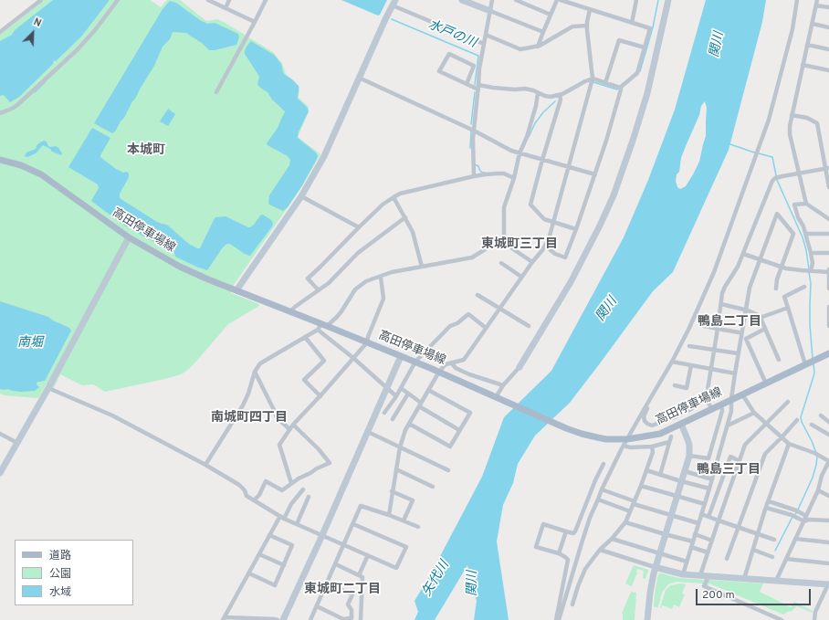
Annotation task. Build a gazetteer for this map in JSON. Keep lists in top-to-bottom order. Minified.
{"streets":{"main road":["高田停車場線"]},"districts":["本城町","東城町三丁目","鴨島二丁目","南城町四丁目","鴨島三丁目","東城町二丁目"],"water":["水戸の川","関川","南堀","矢代川"],"legend":["道路","公園","水域"],"scale_bar":"200 m","north":"top right"}
